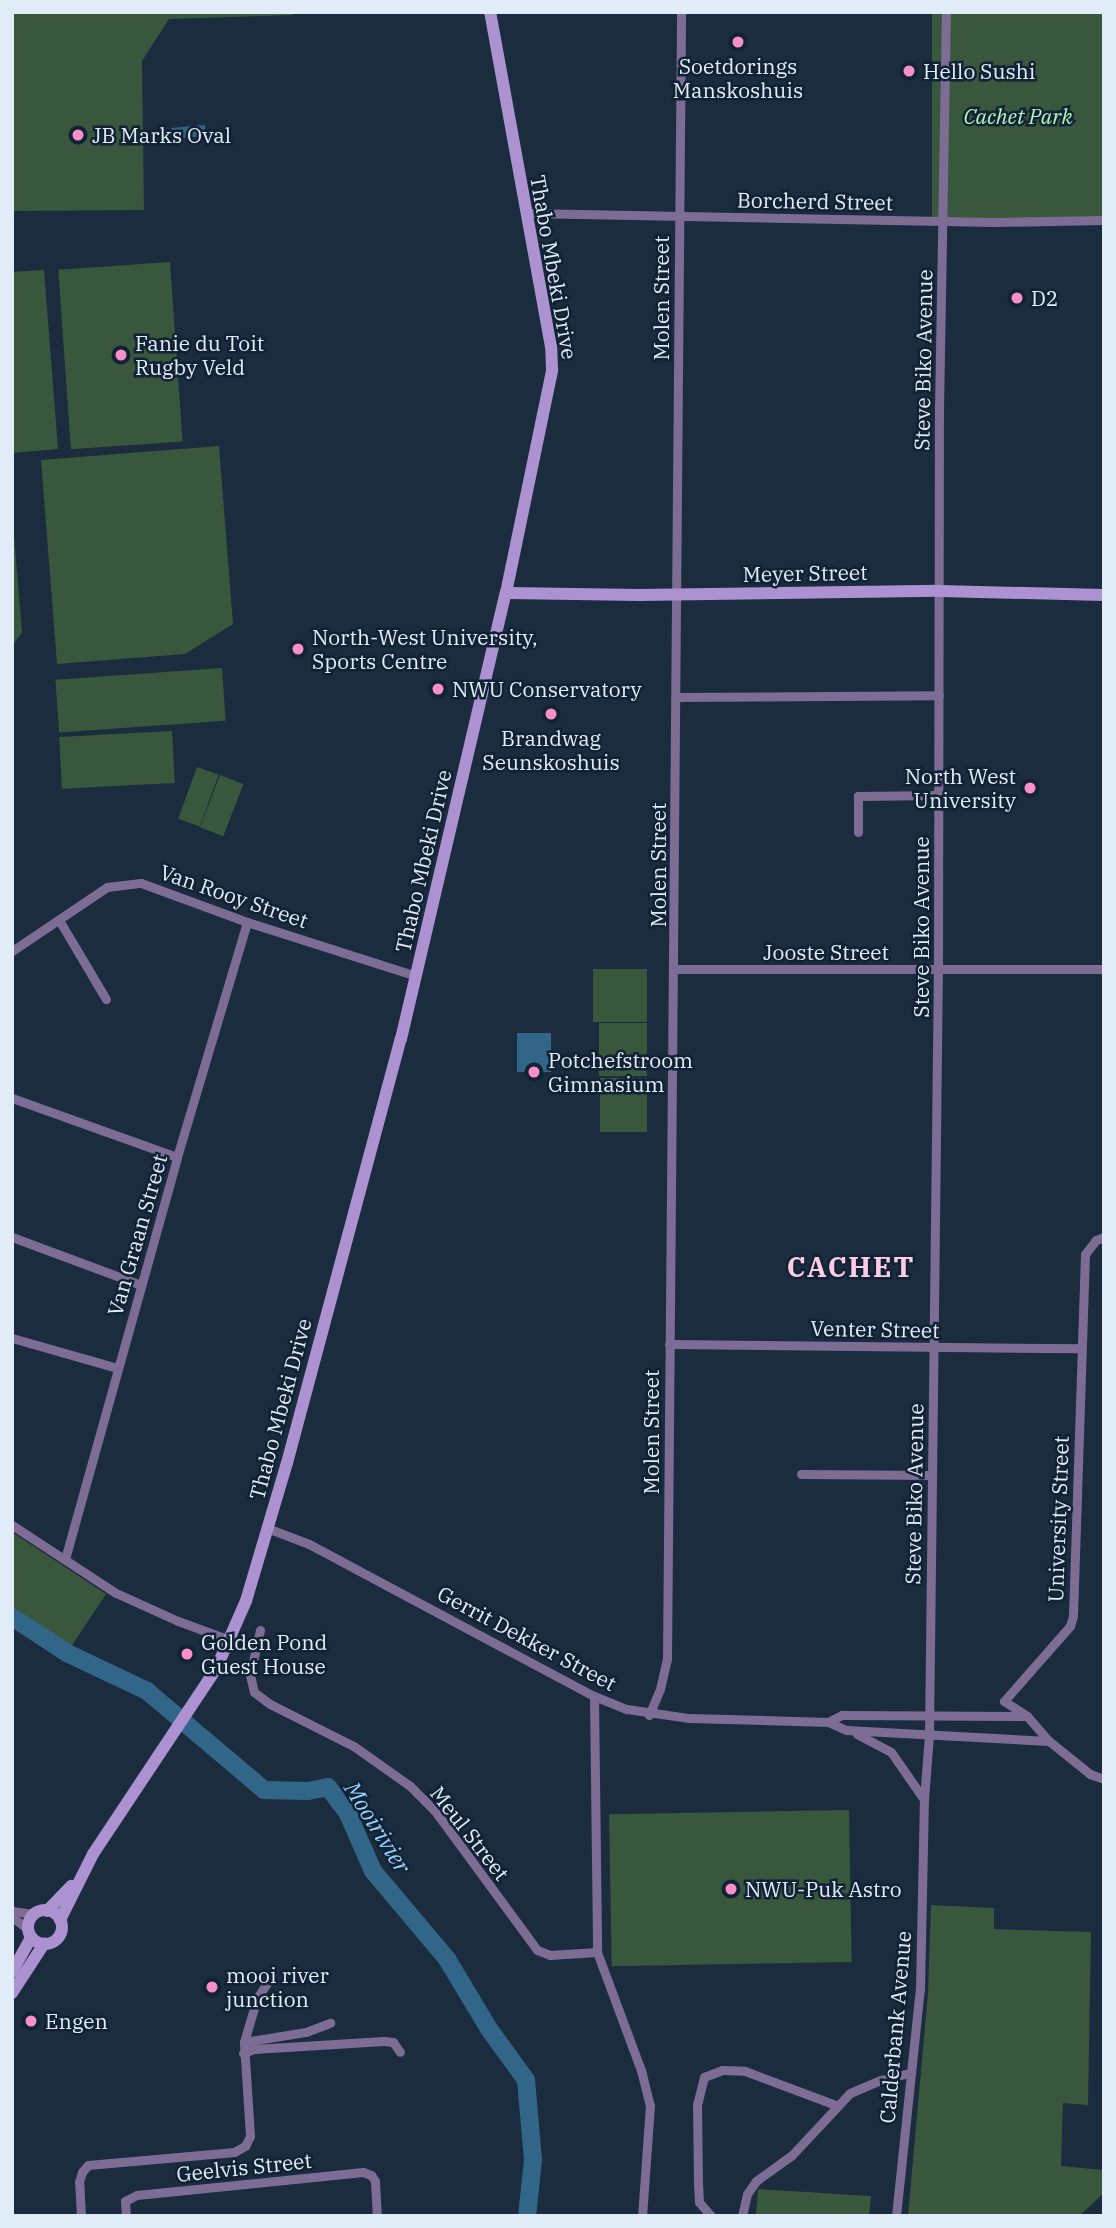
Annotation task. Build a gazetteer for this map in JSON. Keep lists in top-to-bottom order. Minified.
{"streets":{"main road":["Thabo Mbeki Drive","Meyer Street"],"street":["Borcherd Street","Molen Street","Steve Biko Avenue","Van Rooy Street","Jooste Street","Van Graan Street","Venter Street","University Street","Gerrit Dekker Street","Meul Street","Calderbank Avenue","Geelvis Street"]},"crossings":[["Borcherd Street","Thabo Mbeki Drive"],["Borcherd Street","Molen Street"],["Borcherd Street","Steve Biko Avenue"],["Thabo Mbeki Drive","Meyer Street"],["Thabo Mbeki Drive","Van Rooy Street"],["Thabo Mbeki Drive","Gerrit Dekker Street"],["Molen Street","Meyer Street"],["Molen Street","Jooste Street"],["Molen Street","Venter Street"],["Molen Street","Gerrit Dekker Street"],["Steve Biko Avenue","Meyer Street"],["Steve Biko Avenue","Jooste Street"],["Steve Biko Avenue","Venter Street"],["Steve Biko Avenue","Gerrit Dekker Street"],["Steve Biko Avenue","Calderbank Avenue"],["Van Rooy Street","Van Graan Street"],["Venter Street","University Street"],["University Street","Gerrit Dekker Street"],["Gerrit Dekker Street","Calderbank Avenue"]],"districts":["CACHET"],"water":["Mooirivier"],"parks":["Cachet Park"],"places":["Soetdorings Manskoshuis","Hello Sushi","JB Marks Oval","D2","Fanie du Toit Rugby Veld","North-West University, Sports Centre","NWU Conservatory","Brandwag Seunskoshuis","North West University","Potchefstroom Gimnasium","Golden Pond Guest House","NWU-Puk Astro","mooi river junction","Engen"]}
